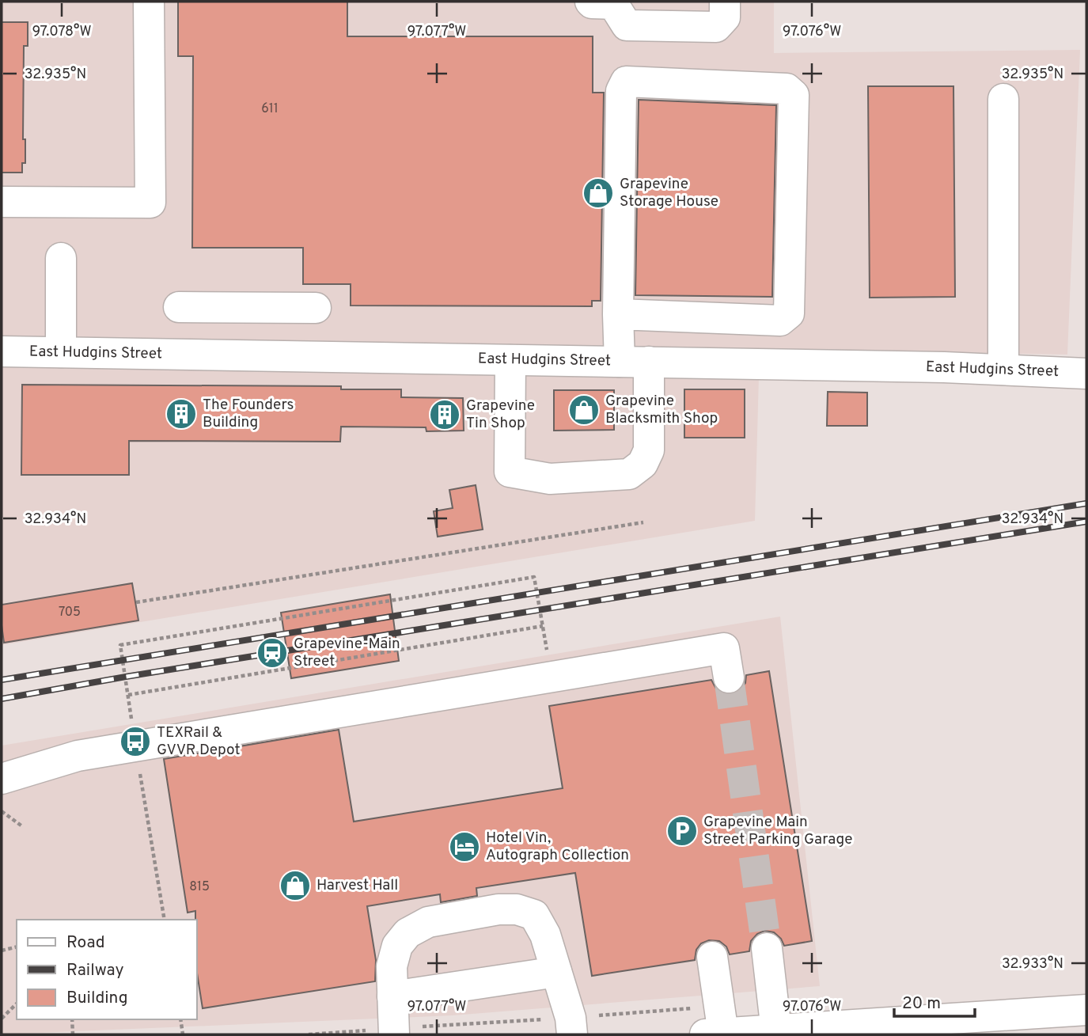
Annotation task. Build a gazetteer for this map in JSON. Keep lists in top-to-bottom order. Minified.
{"streets":{"street":["East Hudgins Street"]},"places":{"shop":["Grapevine Storage House","Grapevine Blacksmith Shop","Harvest Hall"],"building":["The Founders Building","Grapevine Tin Shop"],"station":["Grapevine-Main Street"],"bus stop":["TEXRail & GVVR Depot"],"parking":["Grapevine Main Street Parking Garage"],"hotel":["Hotel Vin, Autograph Collection"]},"house_numbers":["611","705","815"],"legend":["Road","Railway","Building"],"scale_bar":"20 m","coordinates":["97.078°W","97.077°W","97.076°W","32.935°N","32.934°N","32.933°N"]}
